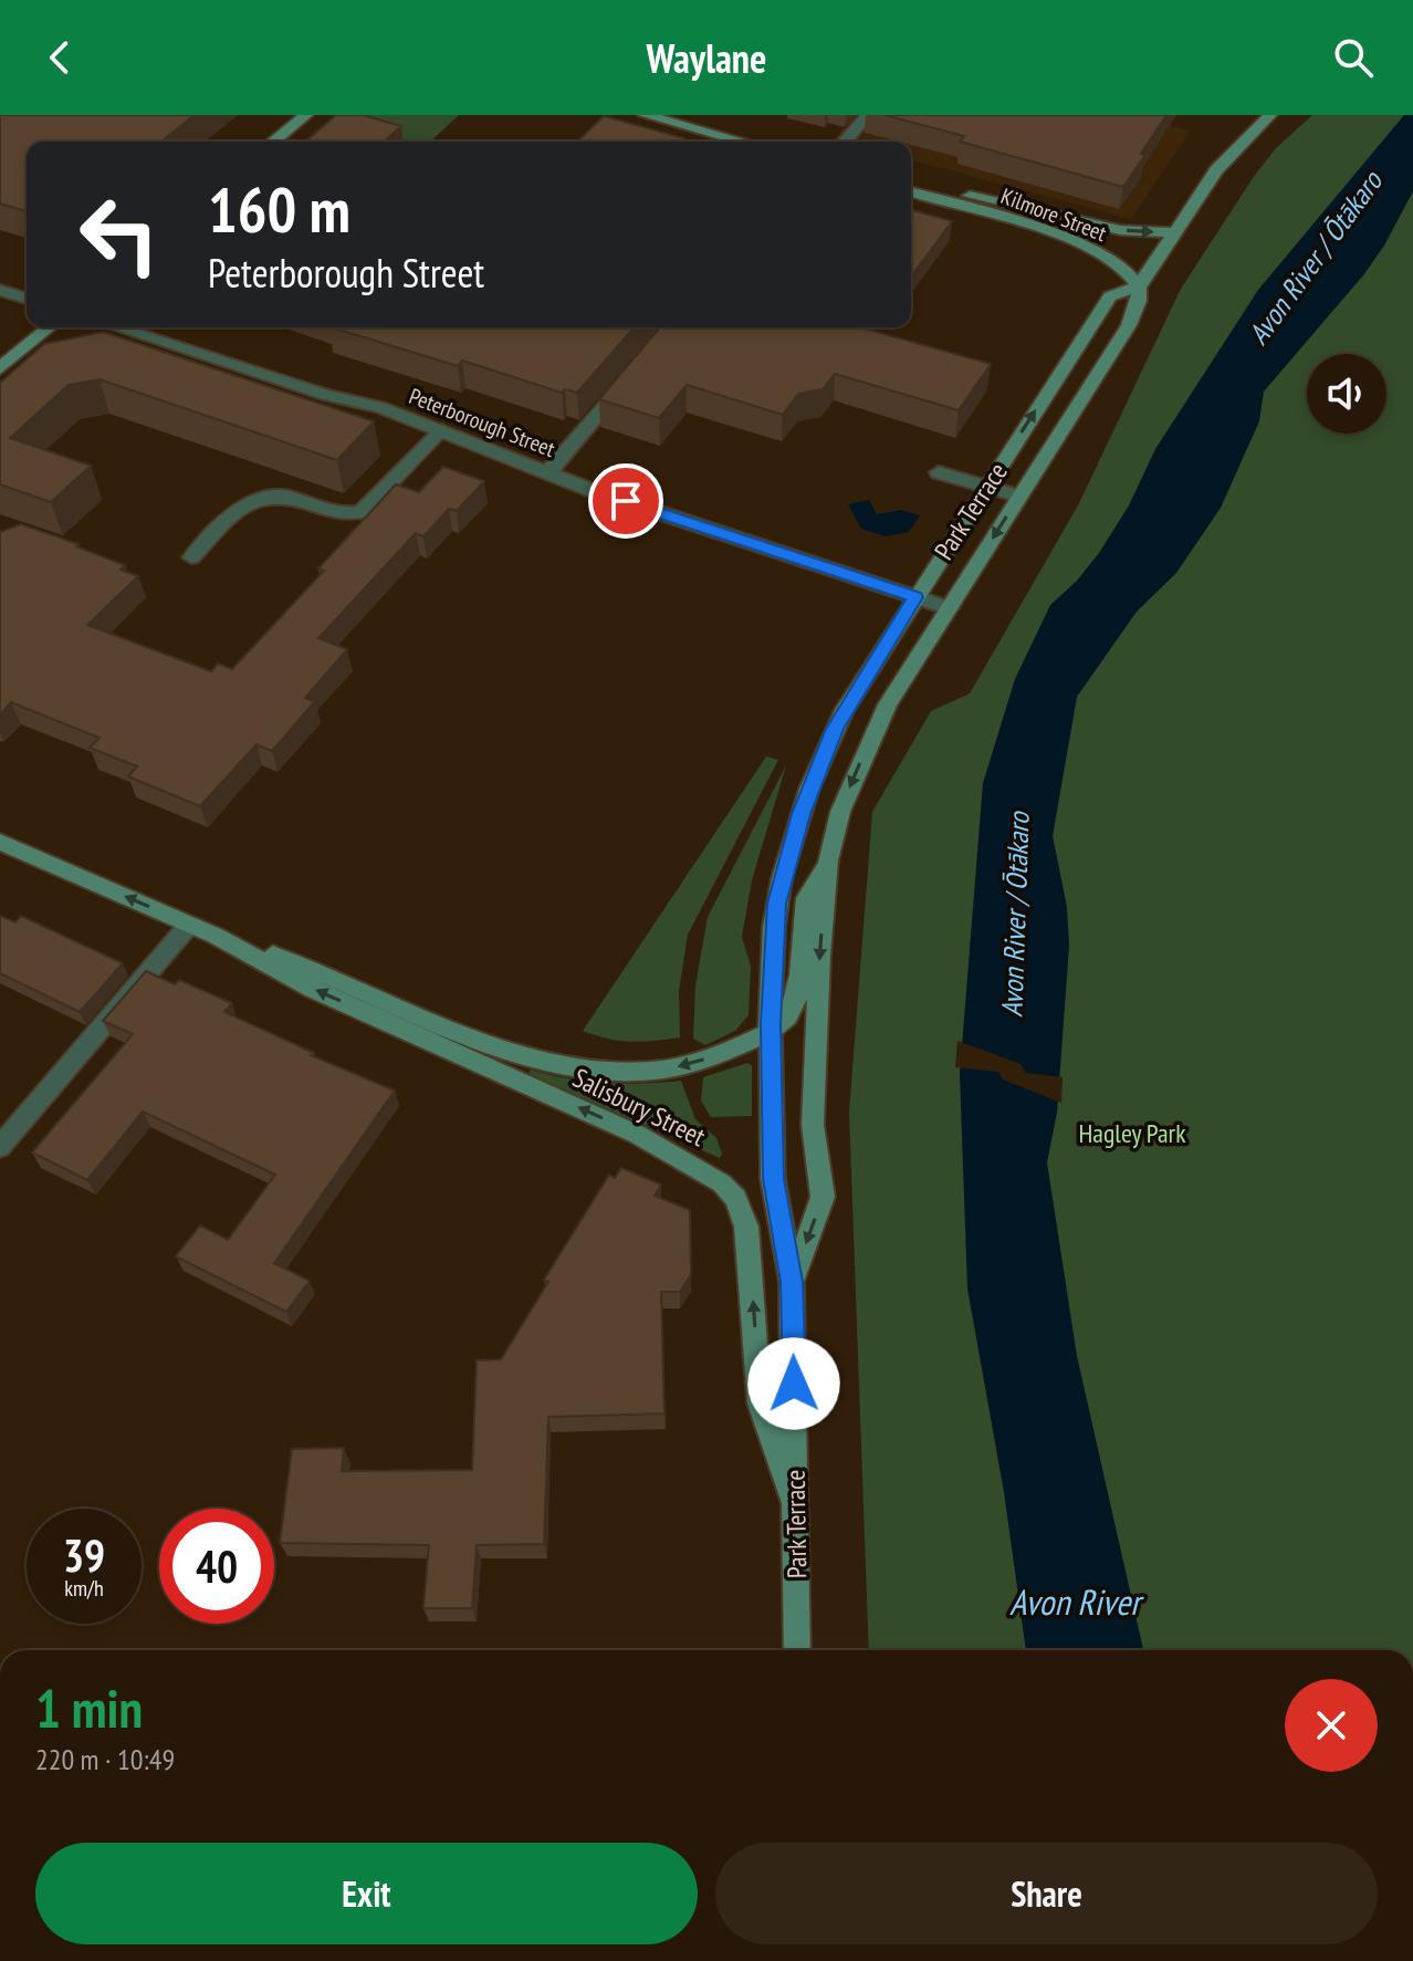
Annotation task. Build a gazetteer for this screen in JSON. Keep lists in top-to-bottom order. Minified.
{"streets":{"street":["Kilmore Street","Peterborough Street","Park Terrace","Salisbury Street"]},"crossings":[["Kilmore Street","Park Terrace"],["Peterborough Street","Park Terrace"],["Park Terrace","Salisbury Street"]],"one_way":["Salisbury Street"],"water":["Avon River / Ōtākaro","Avon River"],"parks":["Hagley Park"],"page":{"header":"Waylane","turn":["160 m","Peterborough Street"],"speed":"39 km/h","limit":"40","heading":["1 min","220 m · 10:49"],"buttons":["Exit","Share"]}}
